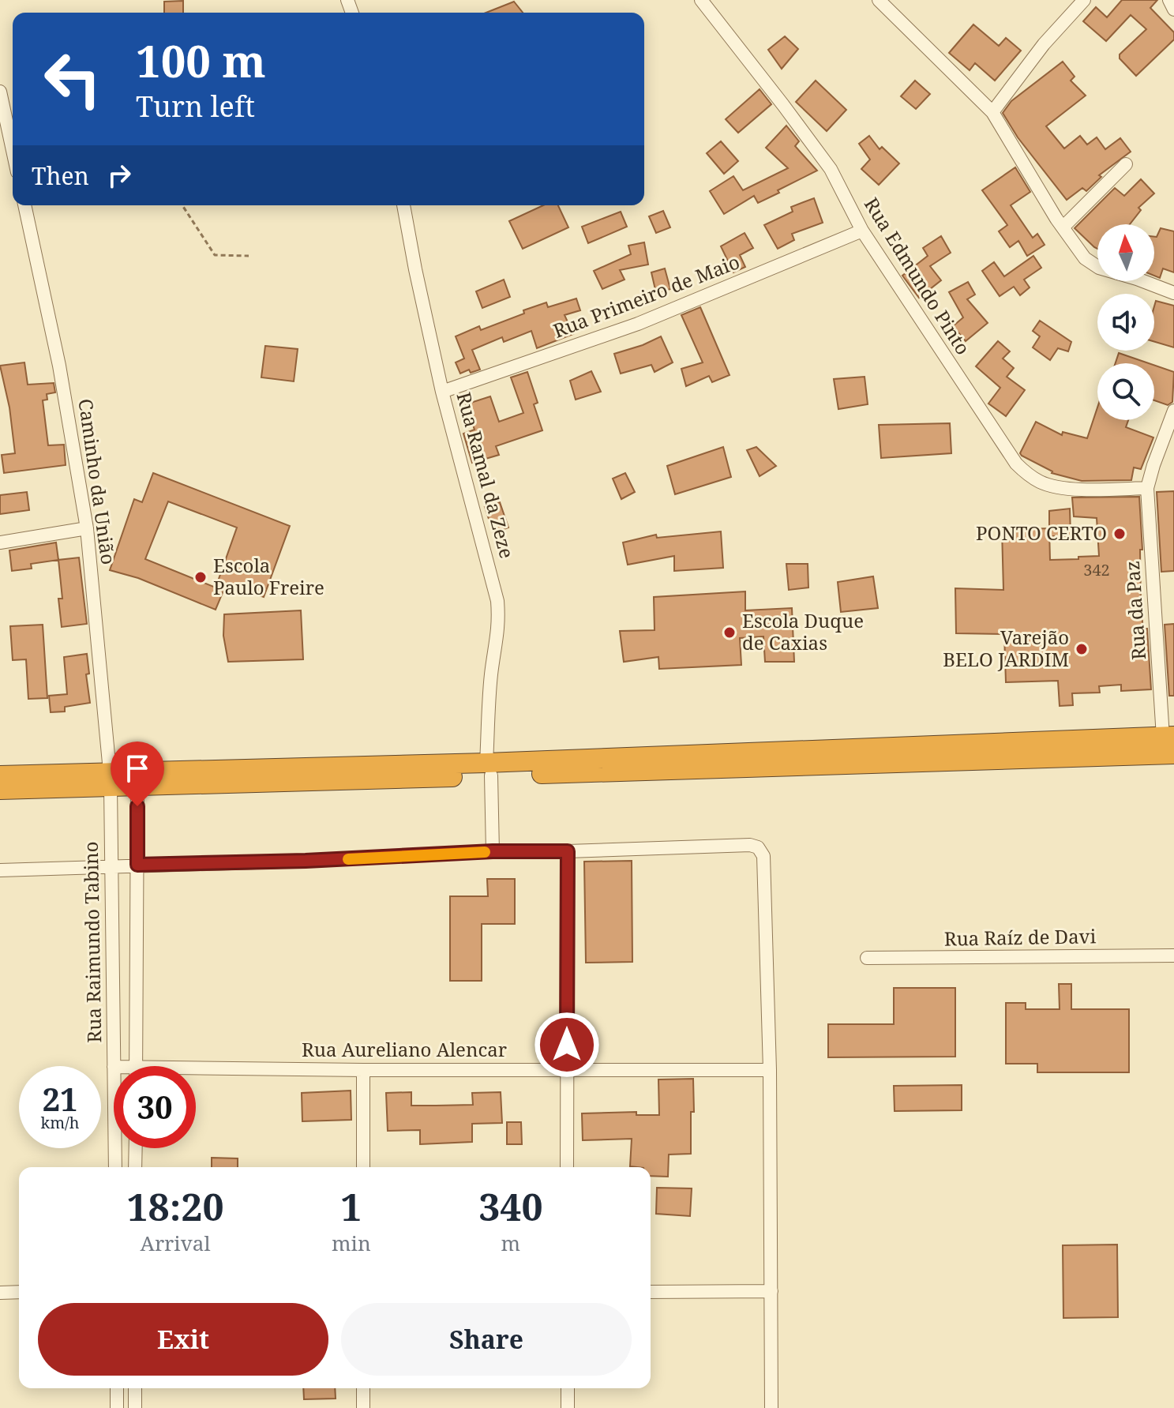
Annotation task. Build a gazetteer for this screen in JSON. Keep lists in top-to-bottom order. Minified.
{"streets":{"street":["Rua Edmundo Pinto","Rua Primeiro de Maio","Rua Ramal da Zeze","Caminho da União","Rua da Paz","Rua Raíz de Davi","Rua Raimundo Tabino","Rua Aureliano Alencar"]},"crossings":[["Rua Edmundo Pinto","Rua Primeiro de Maio"],["Rua Edmundo Pinto","Rua da Paz"],["Rua Primeiro de Maio","Rua Ramal da Zeze"],["Caminho da União","Rua Raimundo Tabino"]],"places":["PONTO CERTO","Escola Paulo Freire","Escola Duque de Caxias","Varejão BELO JARDIM"],"house_numbers":["342"],"north":"top","page":{"turn":["100 m","Turn left"],"then":"Then","speed":"21 km/h","limit":"30","eta":["18:20","Arrival","1","min","340","m"],"buttons":["Exit","Share"]}}
